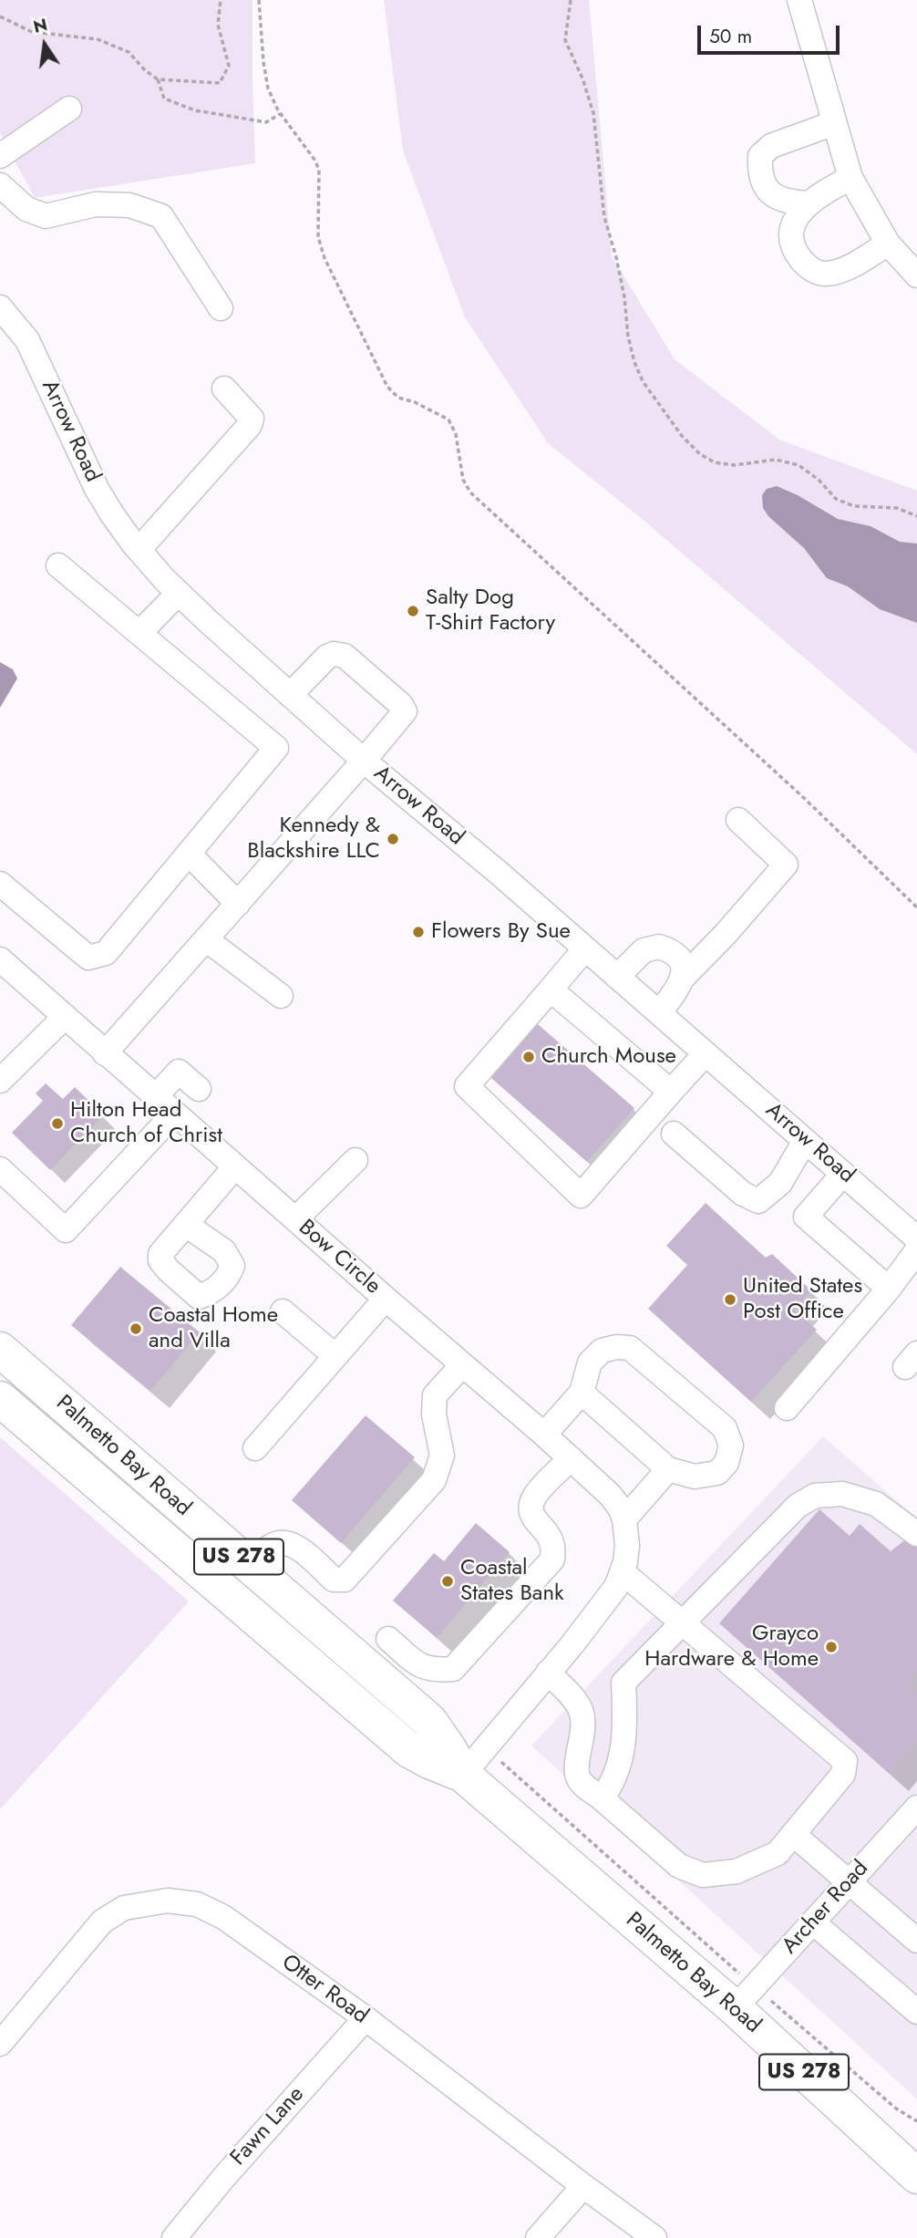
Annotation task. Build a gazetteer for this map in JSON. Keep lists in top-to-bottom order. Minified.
{"streets":{"highway":["Palmetto Bay Road","US 278"],"street":["Arrow Road","Bow Circle","Archer Road","Otter Road","Fawn Lane"]},"crossings":[["Bow Circle","Palmetto Bay Road"],["Palmetto Bay Road","Archer Road"],["Otter Road","Fawn Lane"]],"places":["Salty Dog T-Shirt Factory","Kennedy & Blackshire LLC","Flowers By Sue","Church Mouse","Hilton Head Church of Christ","United States Post Office","Coastal Home and Villa","Coastal States Bank","Grayco Hardware & Home"],"scale_bar":"50 m","north":"top"}
